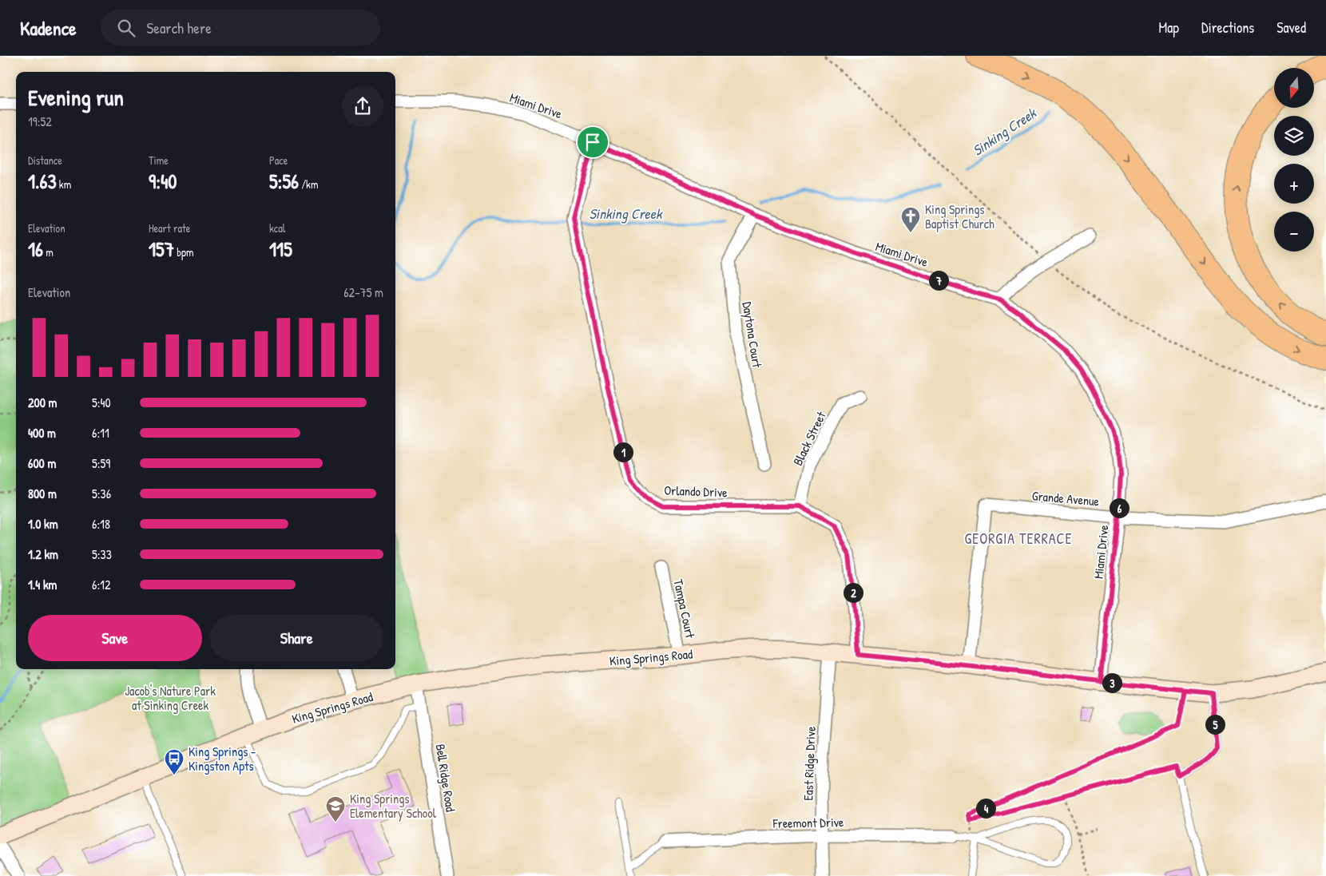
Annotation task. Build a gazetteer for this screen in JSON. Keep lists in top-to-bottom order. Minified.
{"streets":{"street":["Miami Drive","Daytona Court","Black Street","Orlando Drive","Grande Avenue","Tampa Court","King Springs Road","East Ridge Drive","Bell Ridge Road","Freemont Drive"]},"crossings":[["Miami Drive","Daytona Court"],["Miami Drive","Orlando Drive"],["Miami Drive","Grande Avenue"],["Miami Drive","King Springs Road"],["Black Street","Orlando Drive"],["Orlando Drive","King Springs Road"],["Grande Avenue","King Springs Road"],["Tampa Court","King Springs Road"],["King Springs Road","East Ridge Drive"],["King Springs Road","Bell Ridge Road"],["East Ridge Drive","Freemont Drive"]],"districts":["GEORGIA TERRACE"],"water":["Sinking Creek"],"parks":["Jacob's Nature Park at Sinking Creek"],"places":{"church":["King Springs Baptist Church"],"bus stop":["King Springs - Kingston Apts"],"school or university":["King Springs Elementary School"]},"north":"bottom","page":{"header":"Kadence","search":"Search here","nav":["Map","Directions","Saved"],"map_buttons":["+","−"],"heading":["Evening run","19:52"],"stats":[["Distance","1.63 km"],["Time","9:40"],["Pace","5:56 /km"],["Elevation","16 m"],["Heart rate","157 bpm"],["kcal","115"]],"pins":["7","1","6","2","3","5","4"],"chart":["Elevation","62–75 m"],"list":[{"name":"200 m","note":"5:40"},{"name":"400 m","note":"6:11"},{"name":"600 m","note":"5:59"},{"name":"800 m","note":"5:36"},{"name":"1.0 km","note":"6:18"},{"name":"1.2 km","note":"5:33"},{"name":"1.4 km","note":"6:12"}],"buttons":["Save","Share"]}}
